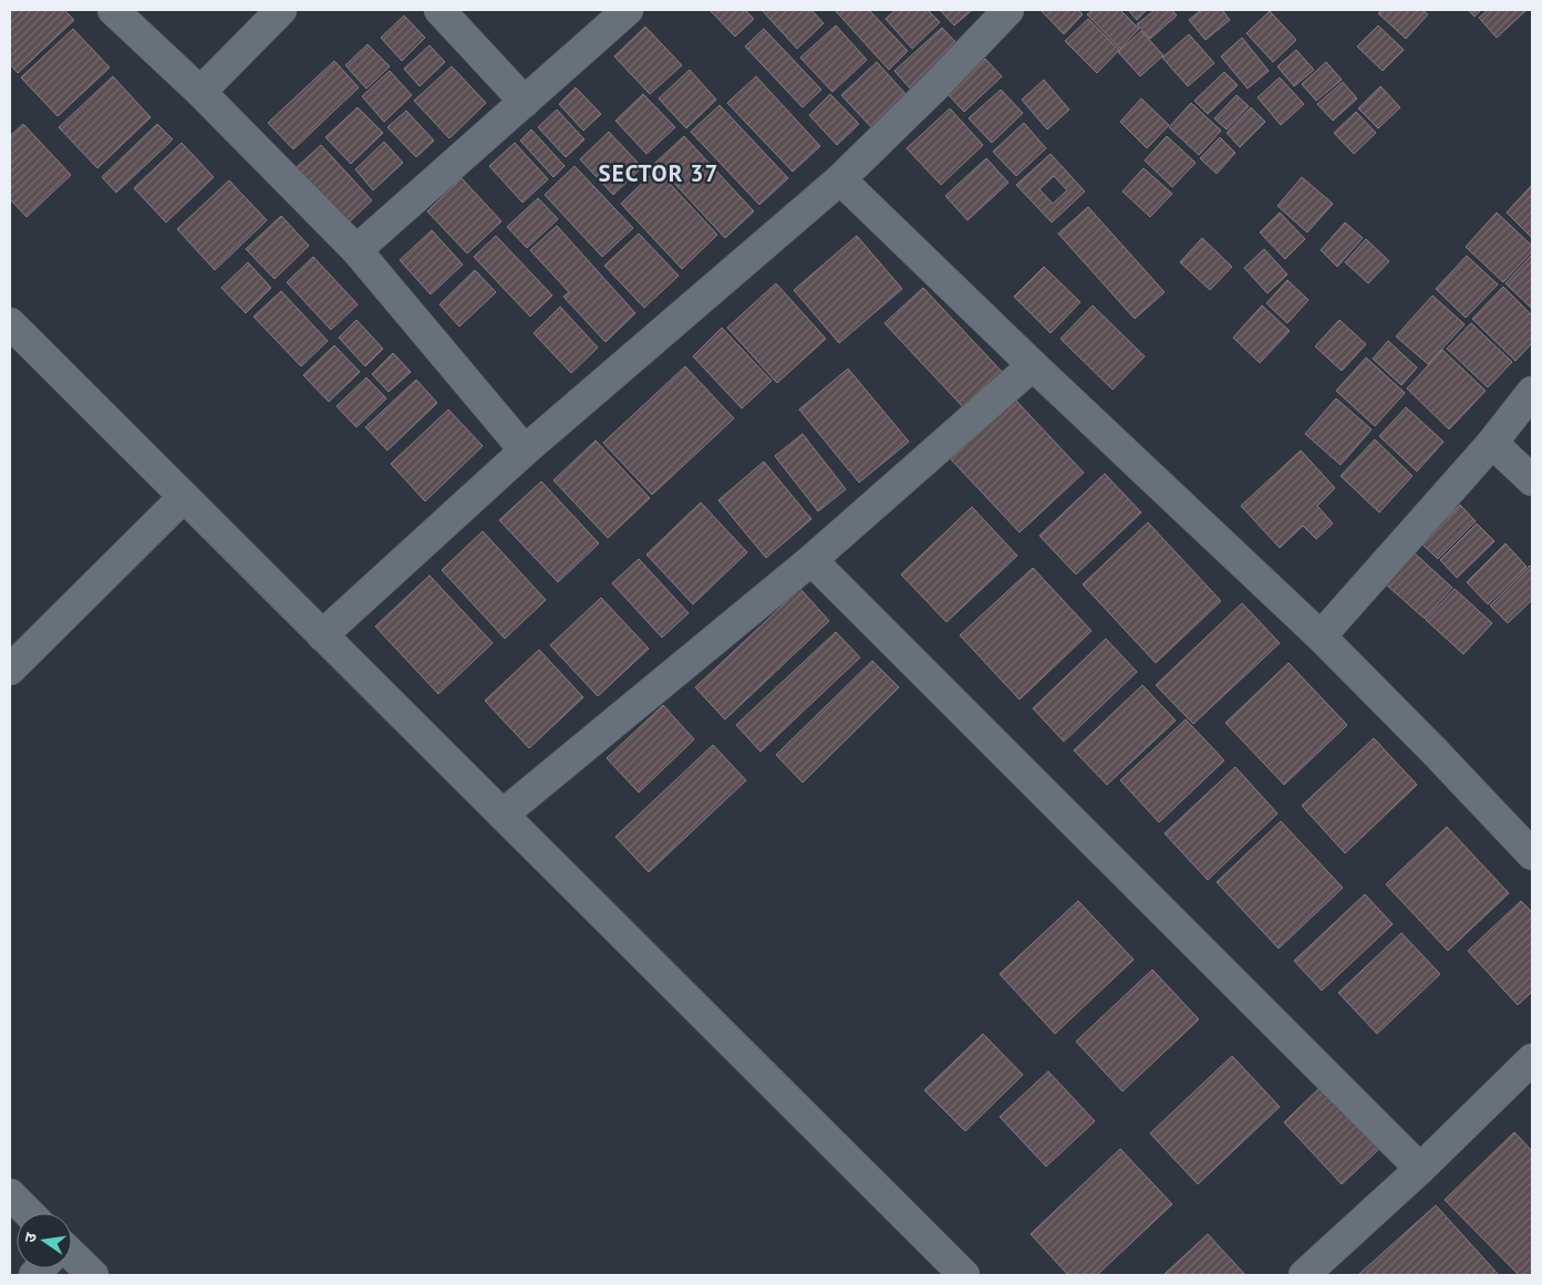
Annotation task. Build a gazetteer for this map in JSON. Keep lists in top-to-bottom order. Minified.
{"districts":["SECTOR 37"],"north":"left"}
